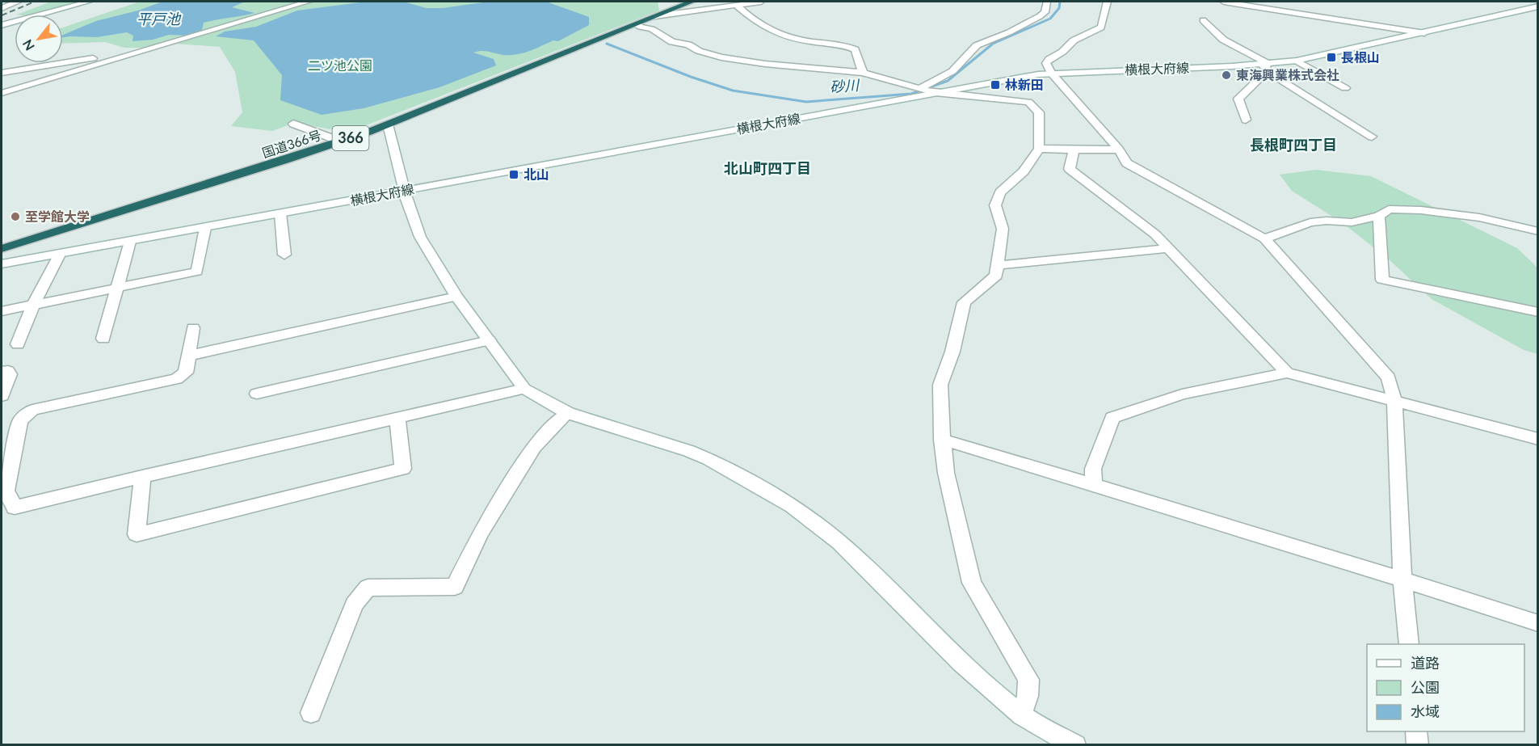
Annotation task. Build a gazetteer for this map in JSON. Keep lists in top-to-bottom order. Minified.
{"streets":{"highway":["366","国道366号"],"street":["横根大府線"]},"districts":["長根町四丁目","北山町四丁目"],"water":["平戸池","砂川"],"parks":["二ツ池公園"],"places":{"transit":["長根山","林新田","北山"],"other":["東海興業株式会社","至学館大学"]},"legend":["道路","公園","水域"],"north":"bottom left"}
